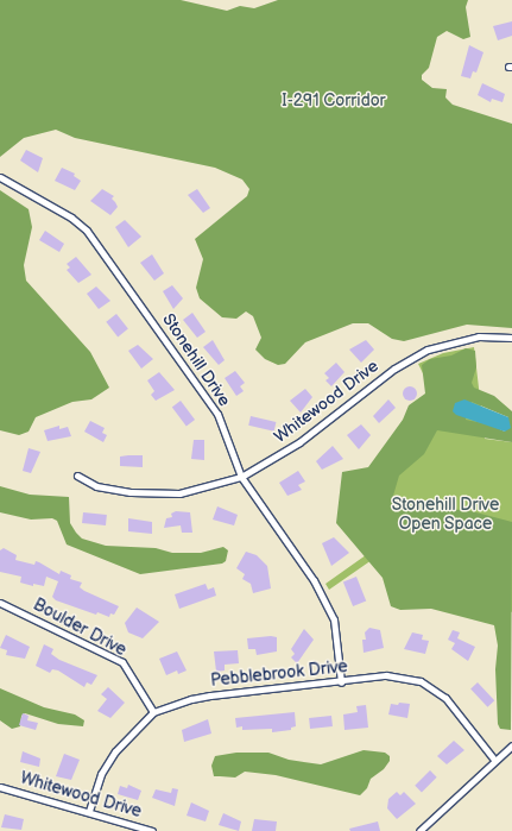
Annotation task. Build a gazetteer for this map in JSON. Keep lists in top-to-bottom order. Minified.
{"streets":{"street":["Stonehill Drive","Whitewood Drive","Boulder Drive","Pebblebrook Drive"]},"crossings":[["Stonehill Drive","Whitewood Drive"],["Stonehill Drive","Pebblebrook Drive"],["Whitewood Drive","Pebblebrook Drive"],["Boulder Drive","Pebblebrook Drive"]],"parks":["I-291 Corridor","Stonehill Drive Open Space"]}
